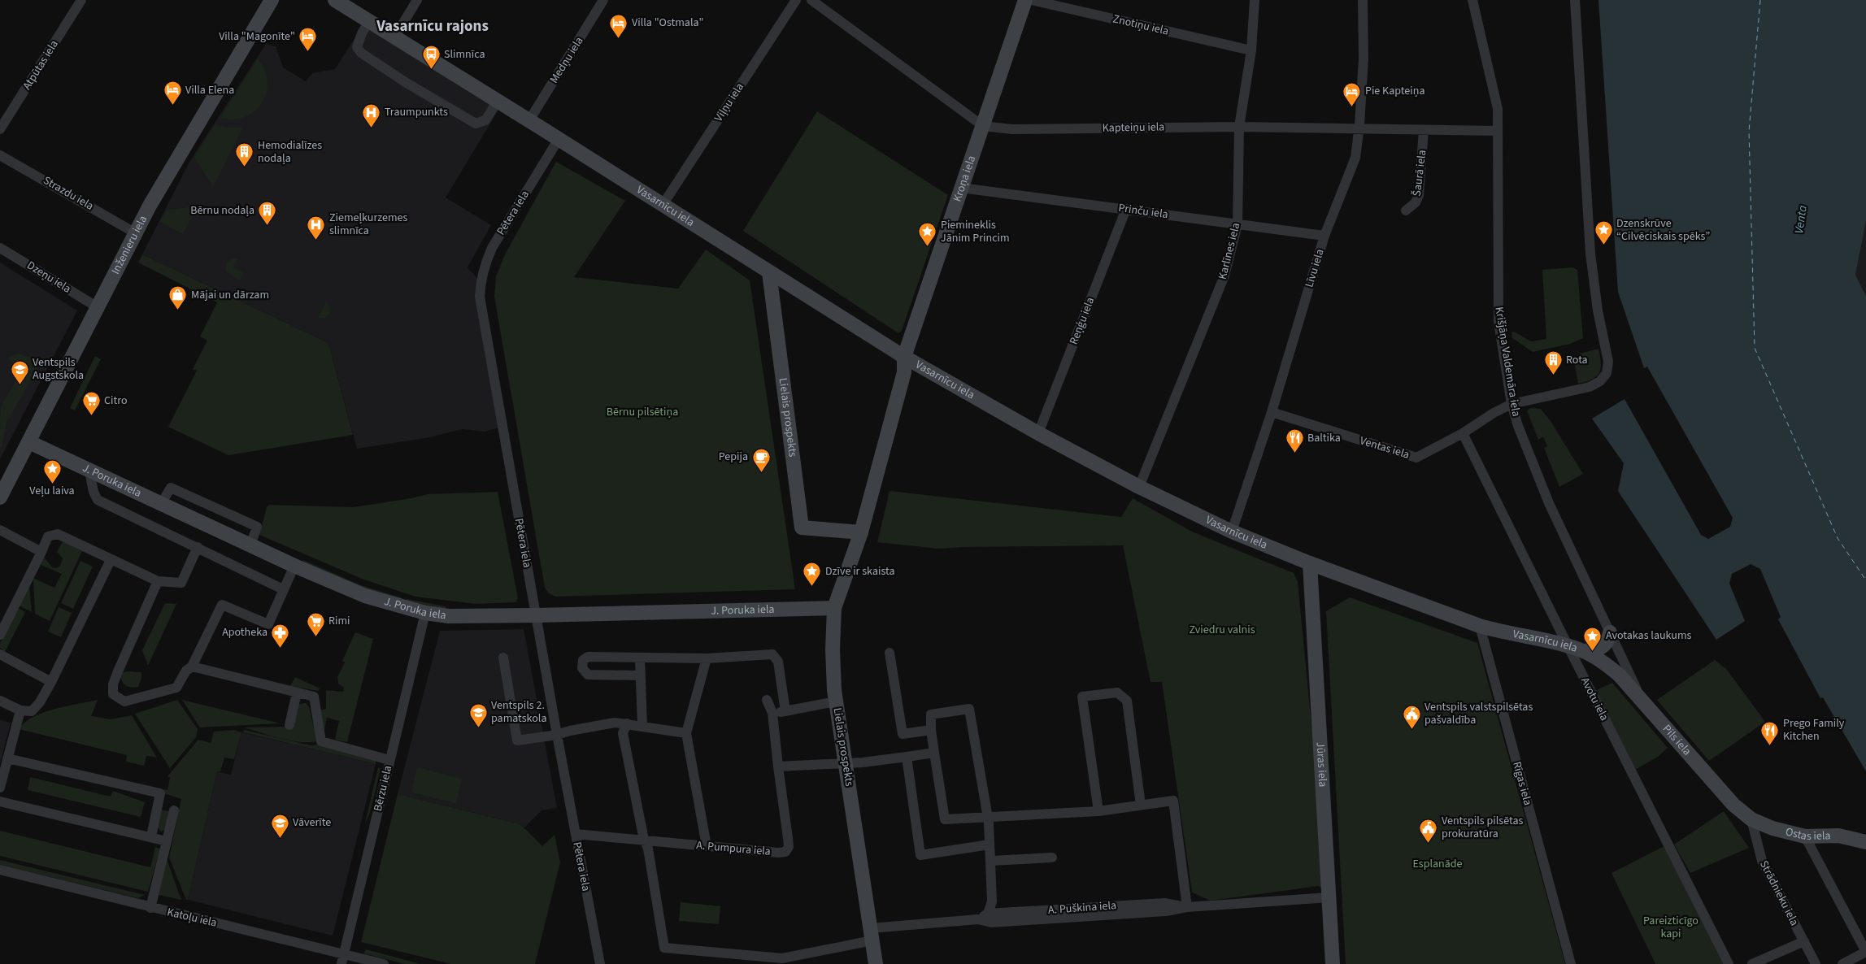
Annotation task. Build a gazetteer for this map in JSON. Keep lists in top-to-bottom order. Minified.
{"streets":{"street":["Znotiņu iela","Medņu iela","Atpūtas iela","Viļņu iela","Kapteiņu iela","Šaurā iela","Kroņa iela","Strazdu iela","Vasarnīcu iela","Prinču iela","Pētera iela","Inženieru iela","Karlīnes iela","Līvu iela","Dzeņu iela","Reņģu iela","Krišjāņa Valdemāra iela","Lielais prospekts","Ventas iela","J. Poruka iela","Avotu iela","Pils iela","Jūras iela","Rīgas iela","Bērzu iela","Ostas iela","A. Pumpura iela","Strādnieku iela","A. Puškina iela","Katoļu iela"]},"crossings":[["Znotiņu iela","Karlīnes iela"],["Medņu iela","Vasarnīcu iela"],["Viļņu iela","Vasarnīcu iela"],["Kapteiņu iela","Šaurā iela"],["Kapteiņu iela","Kroņa iela"],["Kapteiņu iela","Karlīnes iela"],["Kapteiņu iela","Līvu iela"],["Kapteiņu iela","Krišjāņa Valdemāra iela"],["Kroņa iela","Vasarnīcu iela"],["Kroņa iela","Prinču iela"],["Kroņa iela","Lielais prospekts"],["Strazdu iela","Inženieru iela"],["Vasarnīcu iela","Pētera iela"],["Vasarnīcu iela","Karlīnes iela"],["Vasarnīcu iela","Līvu iela"],["Vasarnīcu iela","Reņģu iela"],["Vasarnīcu iela","Lielais prospekts"],["Vasarnīcu iela","Avotu iela"],["Vasarnīcu iela","Pils iela"],["Vasarnīcu iela","Jūras iela"],["Vasarnīcu iela","Rīgas iela"],["Prinču iela","Karlīnes iela"],["Prinču iela","Līvu iela"],["Prinču iela","Reņģu iela"],["Pētera iela","J. Poruka iela"],["Pētera iela","A. Pumpura iela"],["Inženieru iela","Dzeņu iela"],["Inženieru iela","J. Poruka iela"],["Līvu iela","Ventas iela"],["Krišjāņa Valdemāra iela","Ventas iela"],["Krišjāņa Valdemāra iela","Pils iela"],["Lielais prospekts","J. Poruka iela"],["Lielais prospekts","A. Puškina iela"],["Ventas iela","Avotu iela"],["J. Poruka iela","Bērzu iela"],["Pils iela","Ostas iela"],["Pils iela","Strādnieku iela"],["Jūras iela","A. Puškina iela"],["Bērzu iela","Katoļu iela"],["Ostas iela","Strādnieku iela"],["A. Pumpura iela","A. Puškina iela"]],"districts":["Vasarnīcu rajons"],"water":["Venta"],"parks":["Bērnu pilsētiņa","Zviedru valnis","Esplanāde","Pareizticīgo kapi"],"places":{"hotel":["Villa \"Ostmala\"","Villa \"Magonīte\"","Villa Elena","Pie Kapteiņa"],"bus stop":["Slimnīca"],"hospital":["Traumpunkts","Ziemeļkurzemes slimnīca"],"building":["Hemodialīzes nodaļa","Bērnu nodaļa","Rota"],"place":["Dzenskrūve “Cilvēciskais spēks”","Piemineklis Jānim Princim","Veļu laiva","Dzīve ir skaista","Avotakas laukums"],"shop":["Mājai un dārzam"],"school or university":["Ventspils Augstskola","Ventspils 2. pamatskola","Vāverīte"],"supermarket":["Citro","Rimi"],"restaurant":["Baltika","Prego Family Kitchen"],"cafe":["Pepija"],"pharmacy":["Apotheka"],"public building":["Ventspils valstspilsētas pašvaldība","Ventspils pilsētas prokuratūra"]}}
